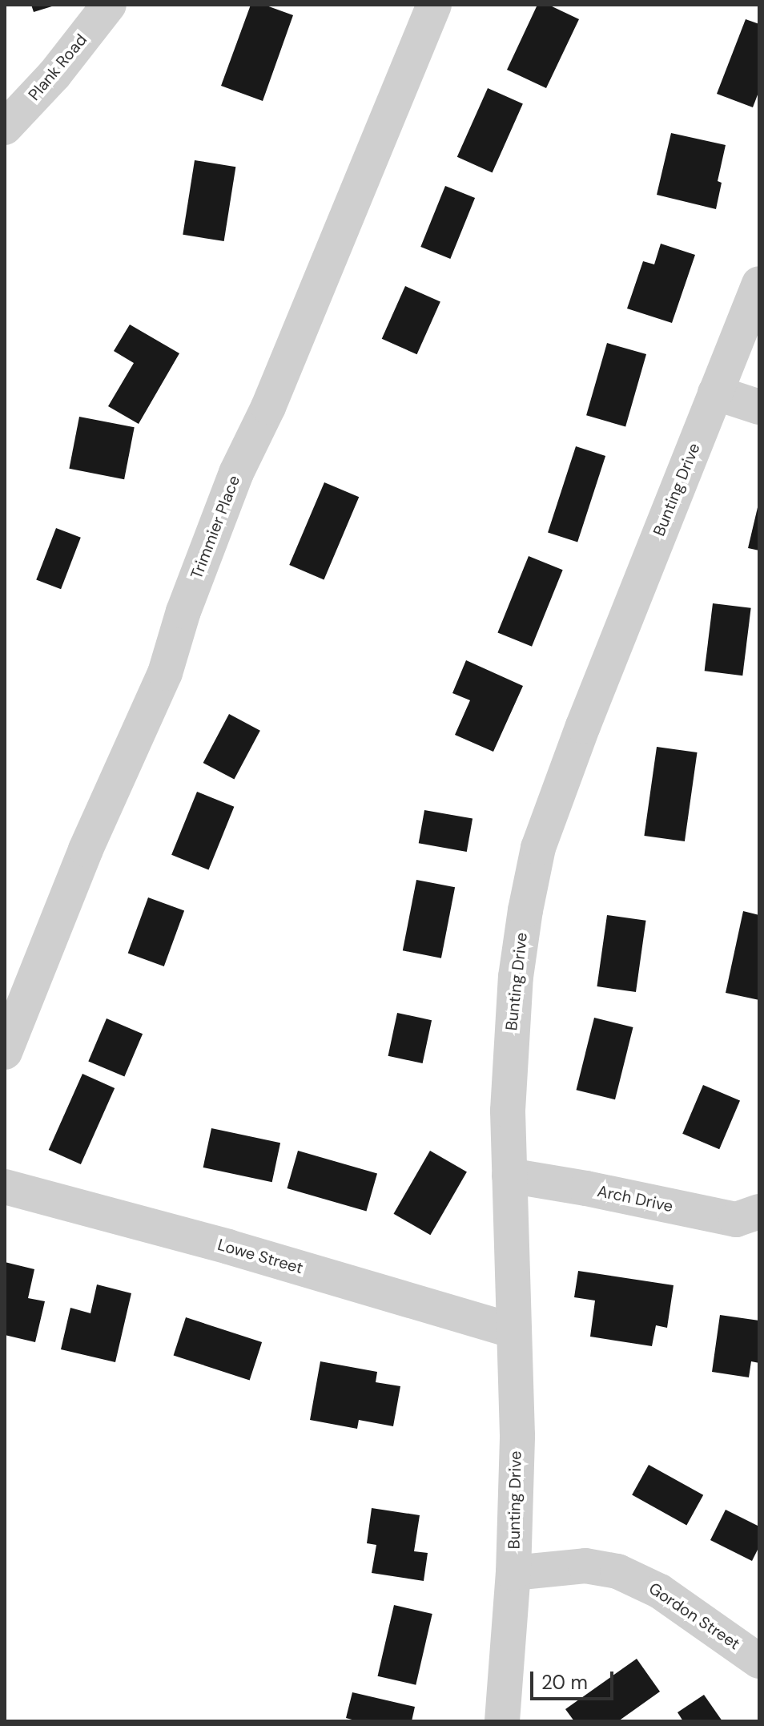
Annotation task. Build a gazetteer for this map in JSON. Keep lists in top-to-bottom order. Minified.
{"streets":{"street":["Plank Road","Bunting Drive","Trimmier Place","Arch Drive","Lowe Street","Gordon Street"]},"crossings":[["Bunting Drive","Arch Drive"],["Bunting Drive","Lowe Street"],["Bunting Drive","Gordon Street"]],"scale_bar":"20 m"}
